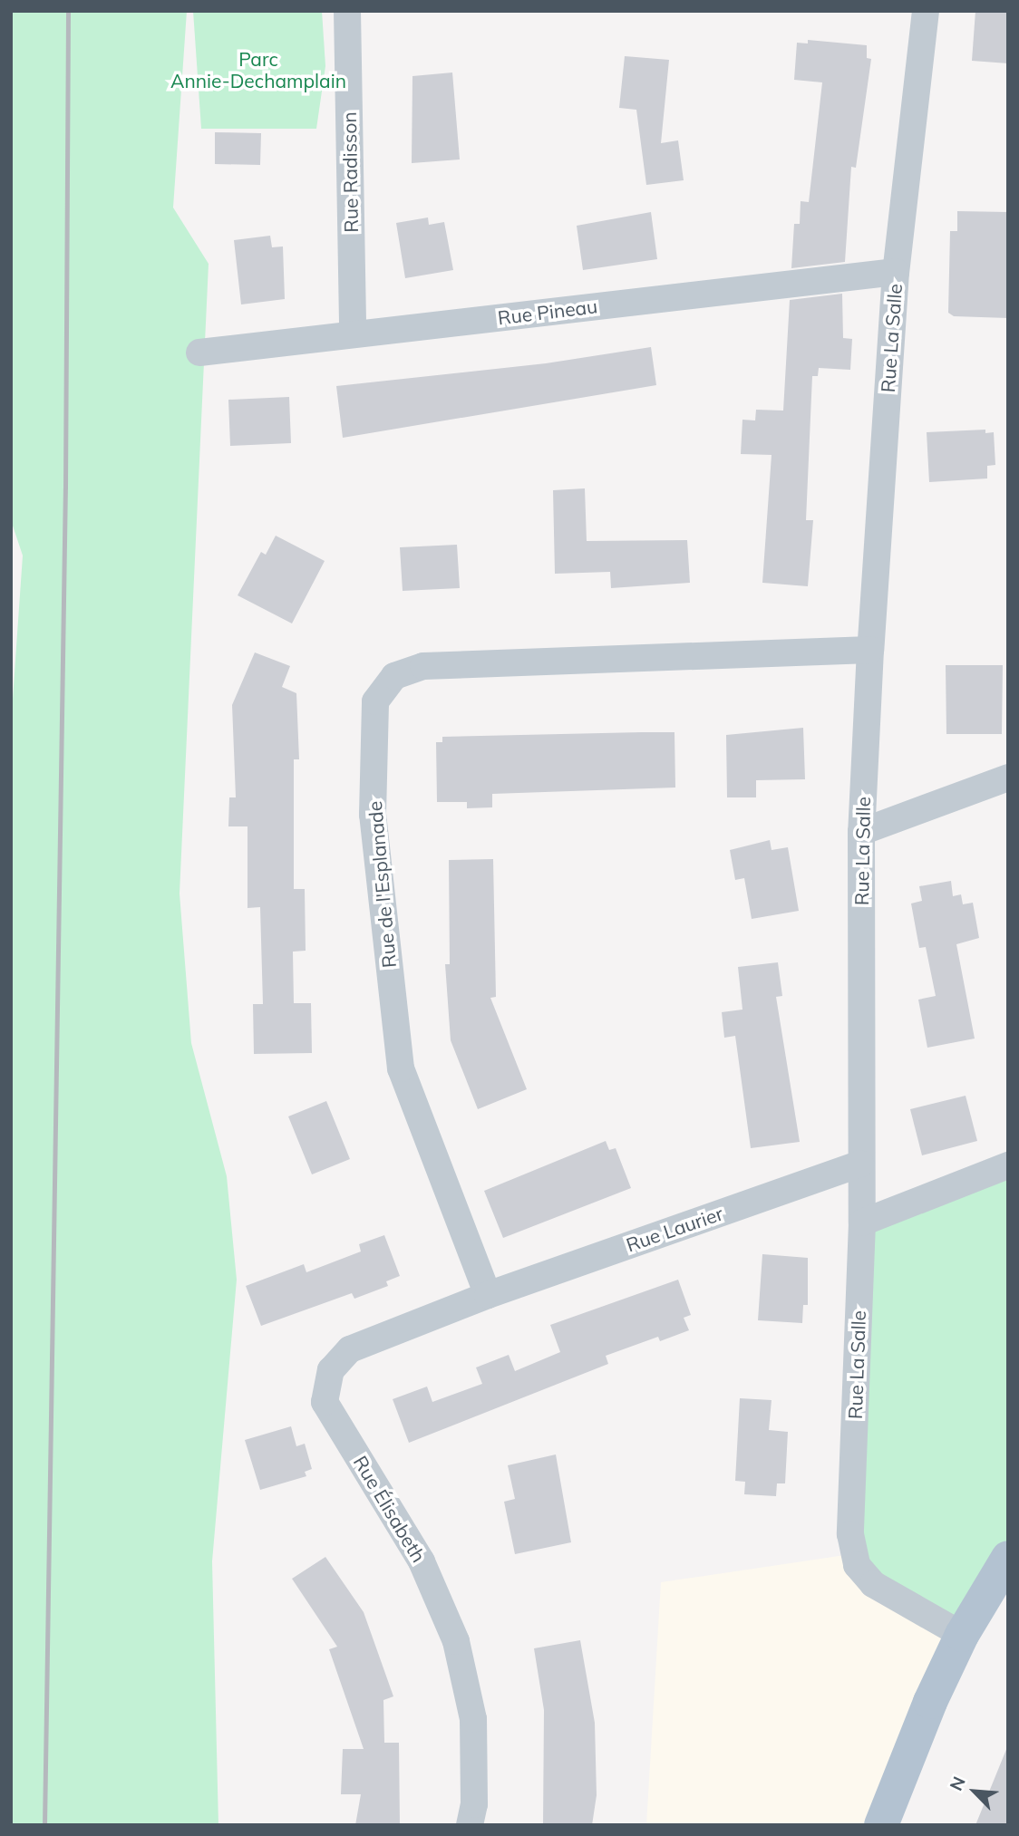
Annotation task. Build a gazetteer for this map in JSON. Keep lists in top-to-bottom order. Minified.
{"streets":{"street":["Rue Radisson","Rue Pineau","Rue La Salle","Rue de l'Esplanade","Rue Laurier","Rue Élisabeth"]},"crossings":[["Rue Radisson","Rue Pineau"],["Rue Pineau","Rue La Salle"],["Rue La Salle","Rue de l'Esplanade"],["Rue La Salle","Rue Laurier"],["Rue de l'Esplanade","Rue Laurier"],["Rue de l'Esplanade","Rue Élisabeth"],["Rue Laurier","Rue Élisabeth"]],"parks":["Parc Annie-Dechamplain"],"north":"top left"}
